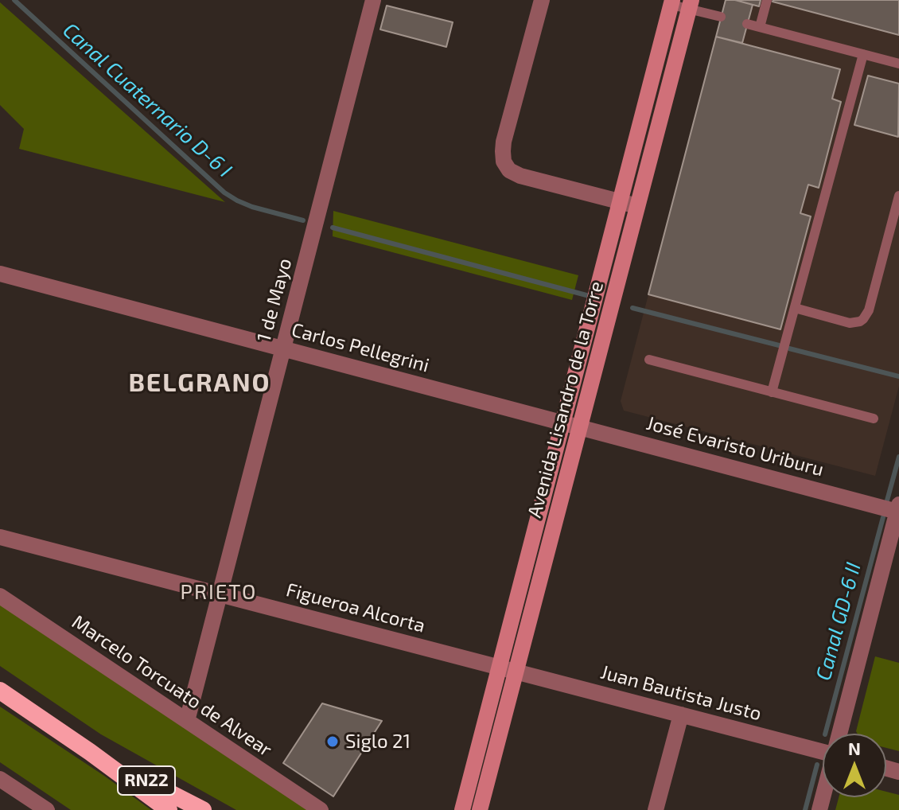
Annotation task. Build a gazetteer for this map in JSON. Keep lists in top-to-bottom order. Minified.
{"streets":{"highway":["RN22"],"main road":["Avenida Lisandro de la Torre"],"street":["1 de Mayo","Carlos Pellegrini","José Evaristo Uriburu","Figueroa Alcorta","Marcelo Torcuato de Alvear","Juan Bautista Justo"]},"crossings":[["1 de Mayo","Carlos Pellegrini"],["1 de Mayo","Figueroa Alcorta"],["1 de Mayo","Marcelo Torcuato de Alvear"],["Carlos Pellegrini","Avenida Lisandro de la Torre"],["Carlos Pellegrini","José Evaristo Uriburu"],["Avenida Lisandro de la Torre","José Evaristo Uriburu"],["Avenida Lisandro de la Torre","Figueroa Alcorta"],["Avenida Lisandro de la Torre","Juan Bautista Justo"],["Figueroa Alcorta","Juan Bautista Justo"]],"districts":["BELGRANO","PRIETO"],"water":["Canal Cuaternario D-6 I","Canal GD-6 II"],"places":["Siglo 21"],"north":"top"}
